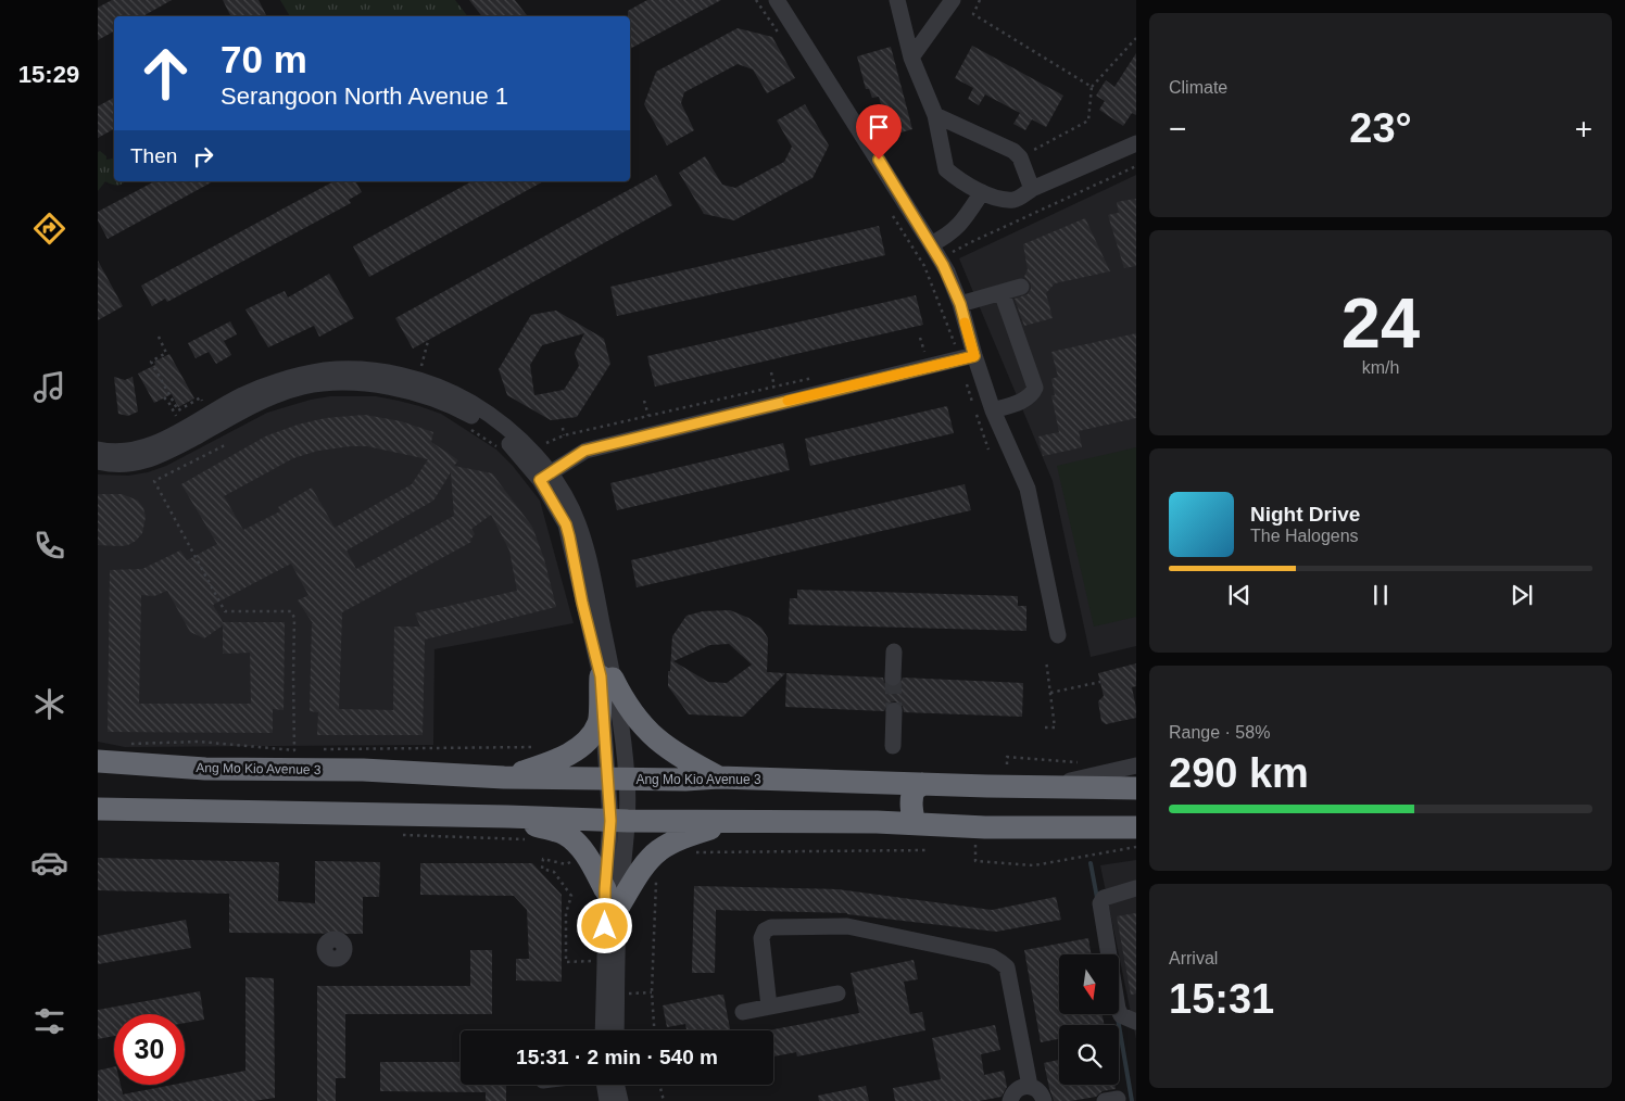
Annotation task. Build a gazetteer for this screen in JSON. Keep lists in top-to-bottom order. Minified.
{"streets":{"highway":["Ang Mo Kio Avenue 3"]},"north":"bottom","page":{"tabs":"15:29","tile":["Climate",["24","km/h"],["Range · 58%","290 km"],["Arrival","15:31"]],"turn":["70 m","Serangoon North Avenue 1"],"heat":["−","23°","+"],"then":"Then","song":["Night Drive","The Halogens"],"limit":"30","trip":"15:31 · 2 min · 540 m"}}
